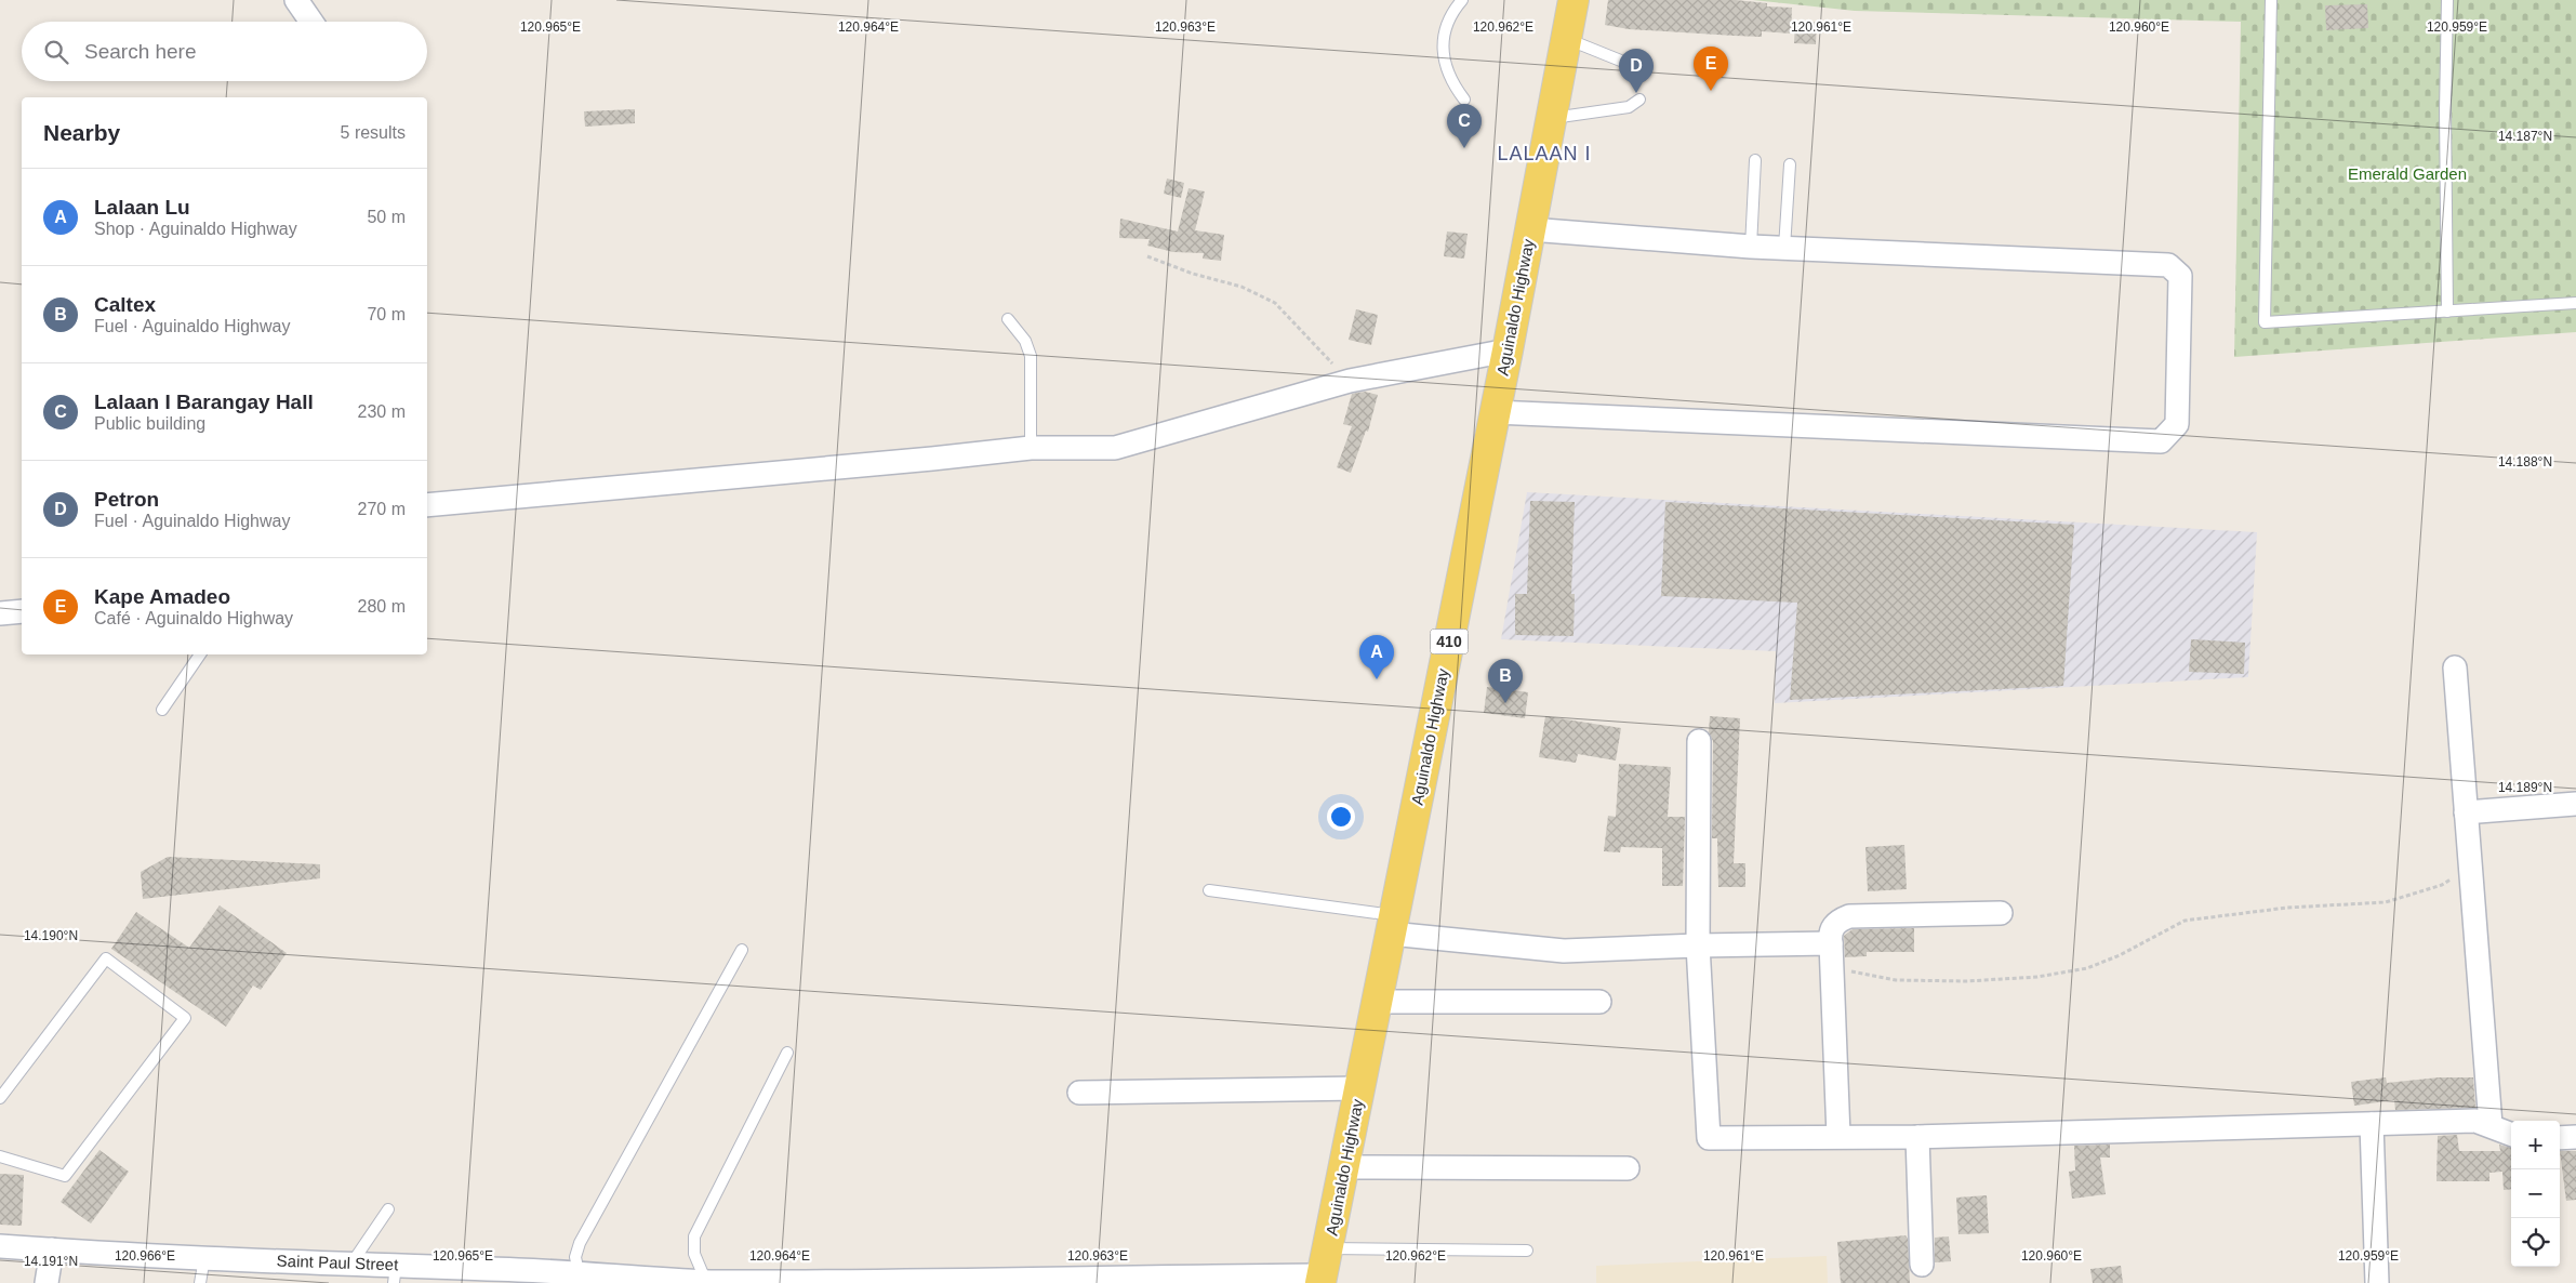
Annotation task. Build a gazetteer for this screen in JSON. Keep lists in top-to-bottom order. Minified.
{"streets":{"main road":["Aguinaldo Highway","410"],"street":["Saint Paul Street"]},"crossings":[["Aguinaldo Highway","Saint Paul Street"]],"districts":["LALAAN I"],"parks":["Emerald Garden"],"page":{"search":"Search here","pins":["E","D","C","A","B"],"heading":["Nearby","5 results"],"list":[{"mark":"A","name":"Lalaan Lu","note":"Shop · Aguinaldo Highway","value":"50 m"},{"mark":"B","name":"Caltex","note":"Fuel · Aguinaldo Highway","value":"70 m"},{"mark":"C","name":"Lalaan I Barangay Hall","note":"Public building","value":"230 m"},{"mark":"D","name":"Petron","note":"Fuel · Aguinaldo Highway","value":"270 m"},{"mark":"E","name":"Kape Amadeo","note":"Café · Aguinaldo Highway","value":"280 m"}],"map_buttons":["+","−"]},"coordinates":["120.965°E","120.964°E","120.963°E","120.962°E","120.961°E","120.960°E","120.959°E","14.187°N","14.188°N","14.189°N","14.190°N","120.966°E","14.191°N"]}
